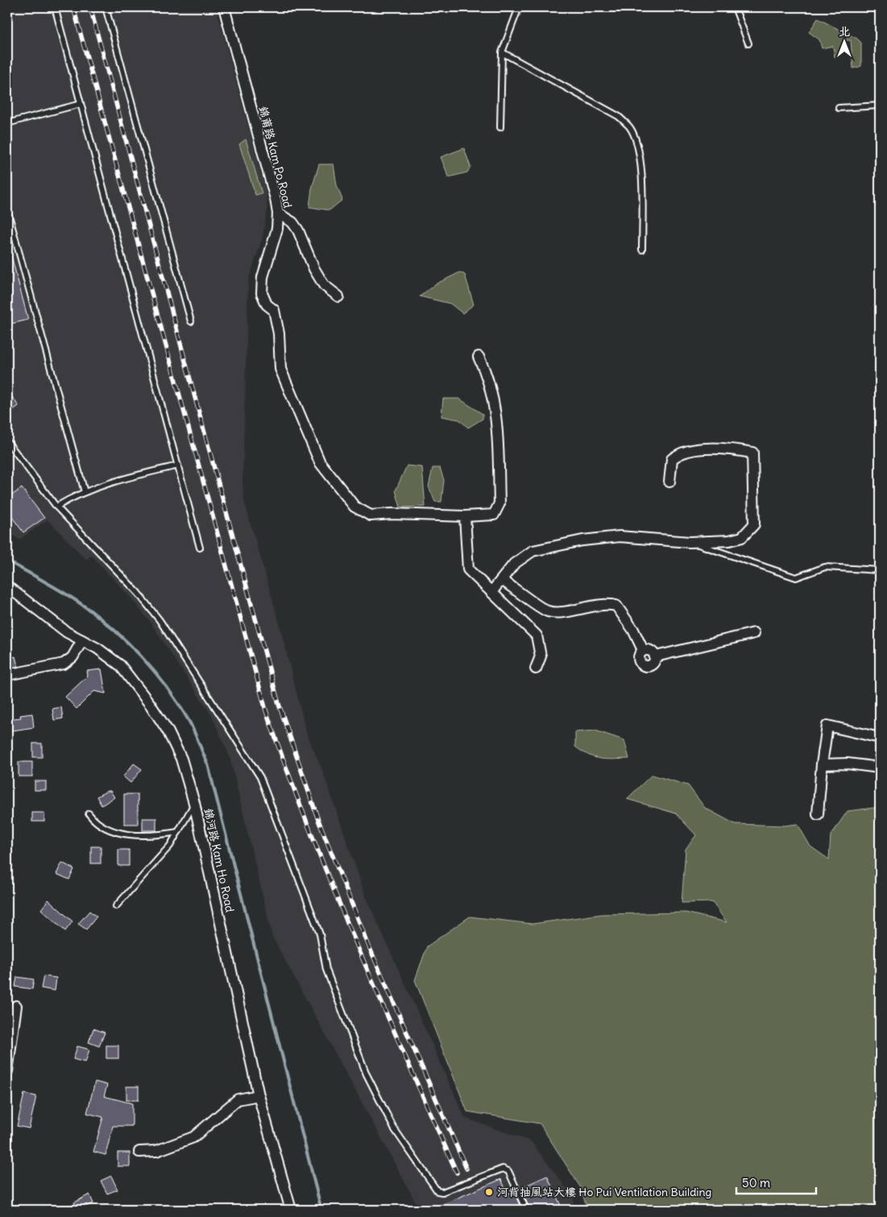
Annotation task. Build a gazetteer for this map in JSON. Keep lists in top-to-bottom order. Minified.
{"streets":{"street":["錦莆路 Kam Po Road","錦河路 Kam Ho Road"]},"places":["河背抽風站大樓 Ho Pui Ventilation Building"],"scale_bar":"50 m","north":"top"}
